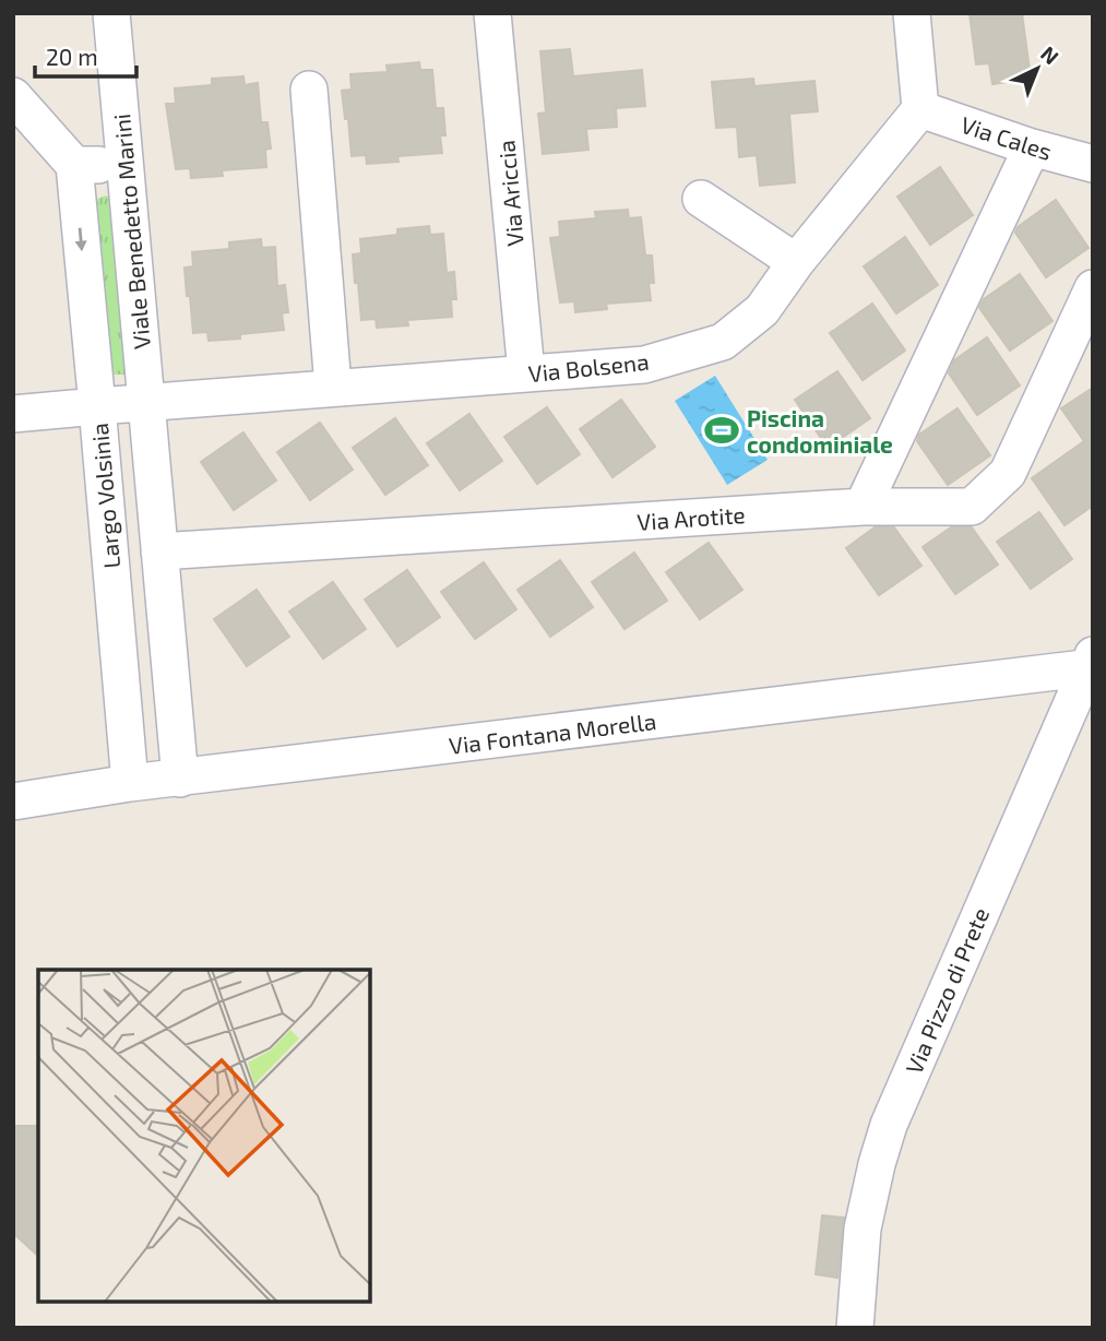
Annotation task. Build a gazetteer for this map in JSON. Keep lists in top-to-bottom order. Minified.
{"streets":{"street":["Via Cales","Via Ariccia","Viale Benedetto Marini","Via Bolsena","Largo Volsinia","Via Arotite","Via Fontana Morella","Via Pizzo di Prete"]},"crossings":[["Via Cales","Via Bolsena"],["Via Ariccia","Via Bolsena"],["Viale Benedetto Marini","Via Bolsena"],["Viale Benedetto Marini","Largo Volsinia"],["Via Bolsena","Largo Volsinia"],["Largo Volsinia","Via Fontana Morella"],["Via Fontana Morella","Via Pizzo di Prete"]],"places":{"sports":["Piscina condominiale"]},"scale_bar":"20 m","north":"top right"}
